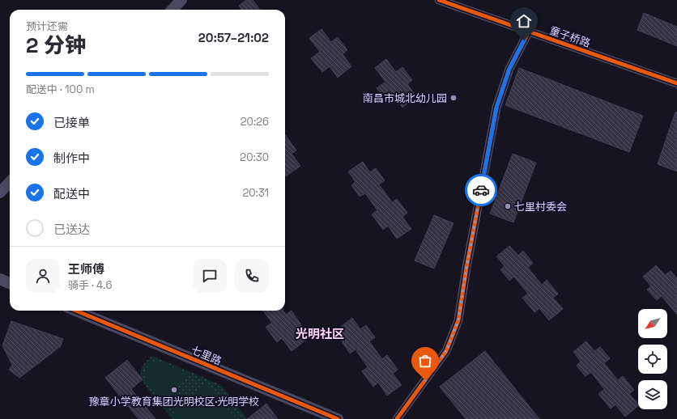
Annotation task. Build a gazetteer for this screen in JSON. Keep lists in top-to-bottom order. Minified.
{"streets":{"street":["童子桥路","七里路"]},"districts":["光明社区"],"places":["南昌市城北幼儿园","七里村委会","豫章小学教育集团光明校区·光明学校"],"north":"bottom left","page":{"heading":["2 分钟","预计还需","20:57–21:02"],"panel":["王师傅","骑手 · 4.6"],"bar":"配送中 · 100 m","list":[["已接单","20:26"],["制作中","20:30"],["配送中","20:31"],"已送达"]}}
